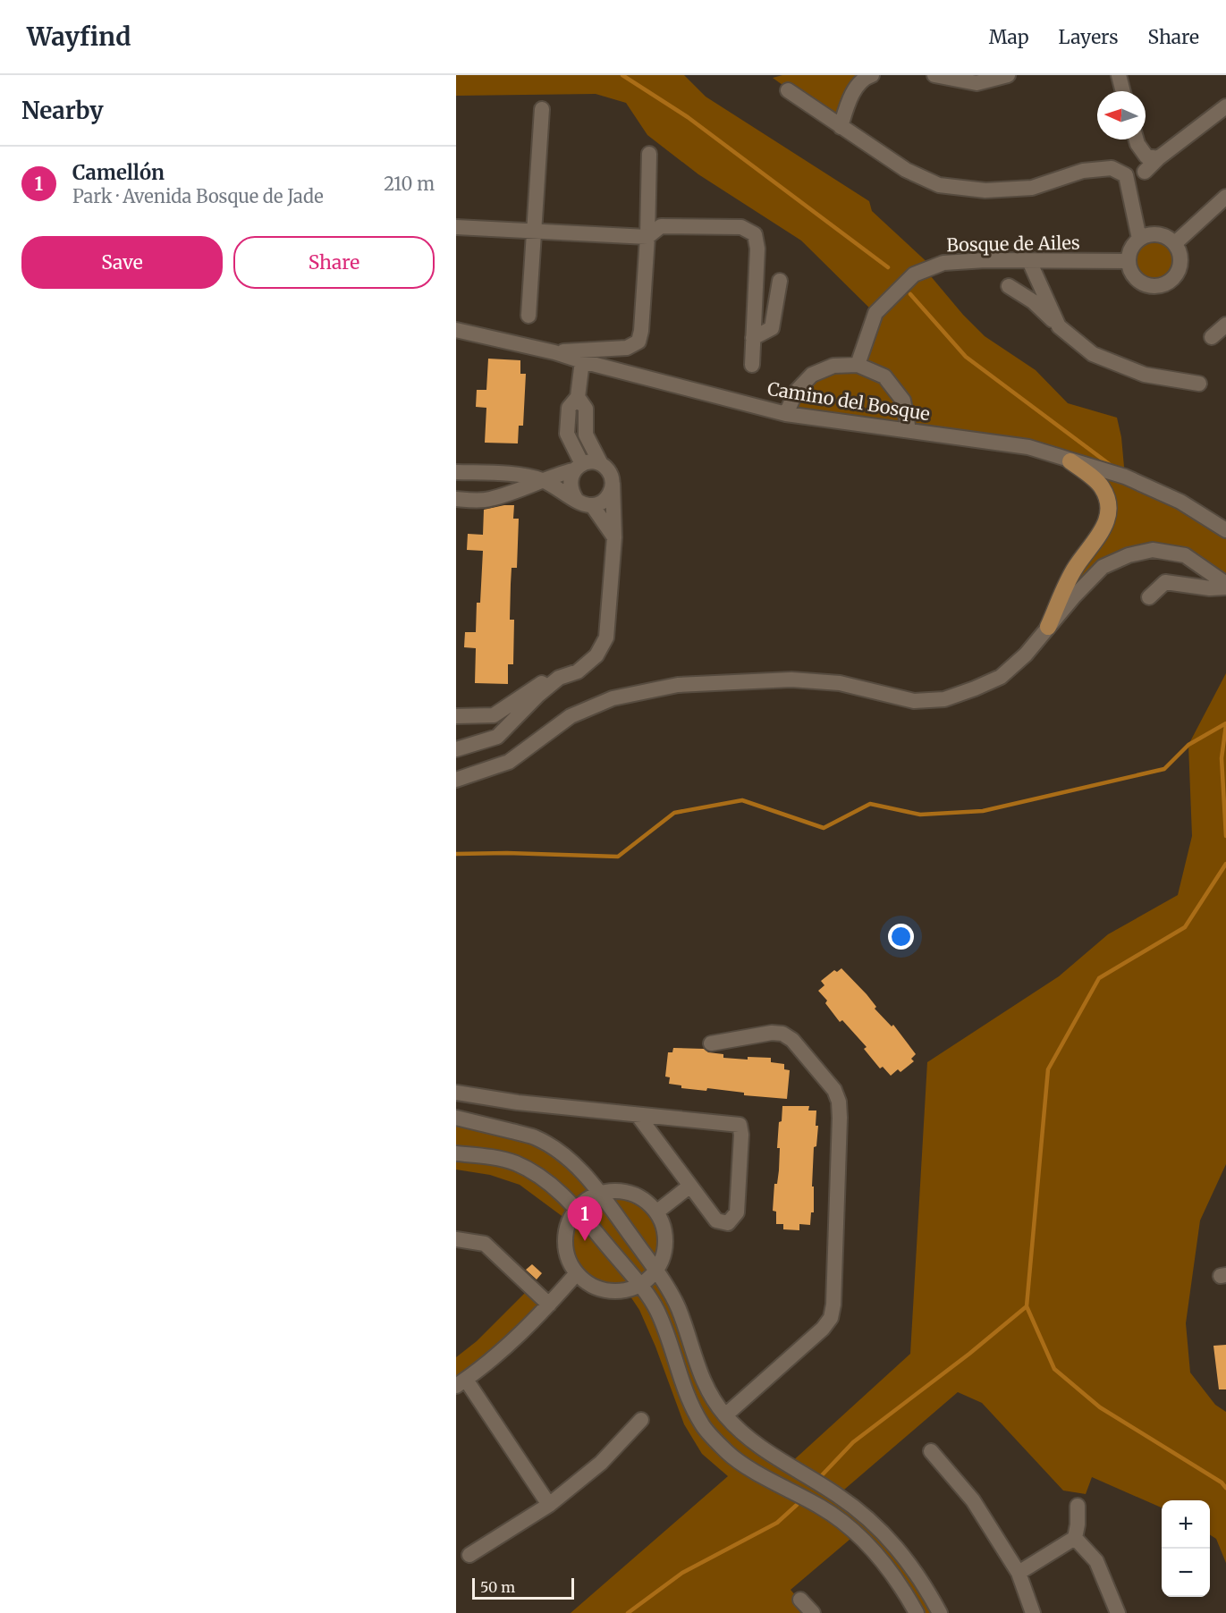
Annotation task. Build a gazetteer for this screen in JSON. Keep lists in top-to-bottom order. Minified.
{"streets":{"street":["Bosque de Ailes","Camino del Bosque"]},"scale_bar":"50 m","north":"left","page":{"header":"Wayfind","nav":["Map","Layers","Share"],"heading":"Nearby","list":[{"mark":"1","name":"Camellón","note":"Park · Avenida Bosque de Jade","value":"210 m"}],"buttons":["Save","Share"],"pins":"1","map_buttons":["+","−"],"scale":"50 m"}}
